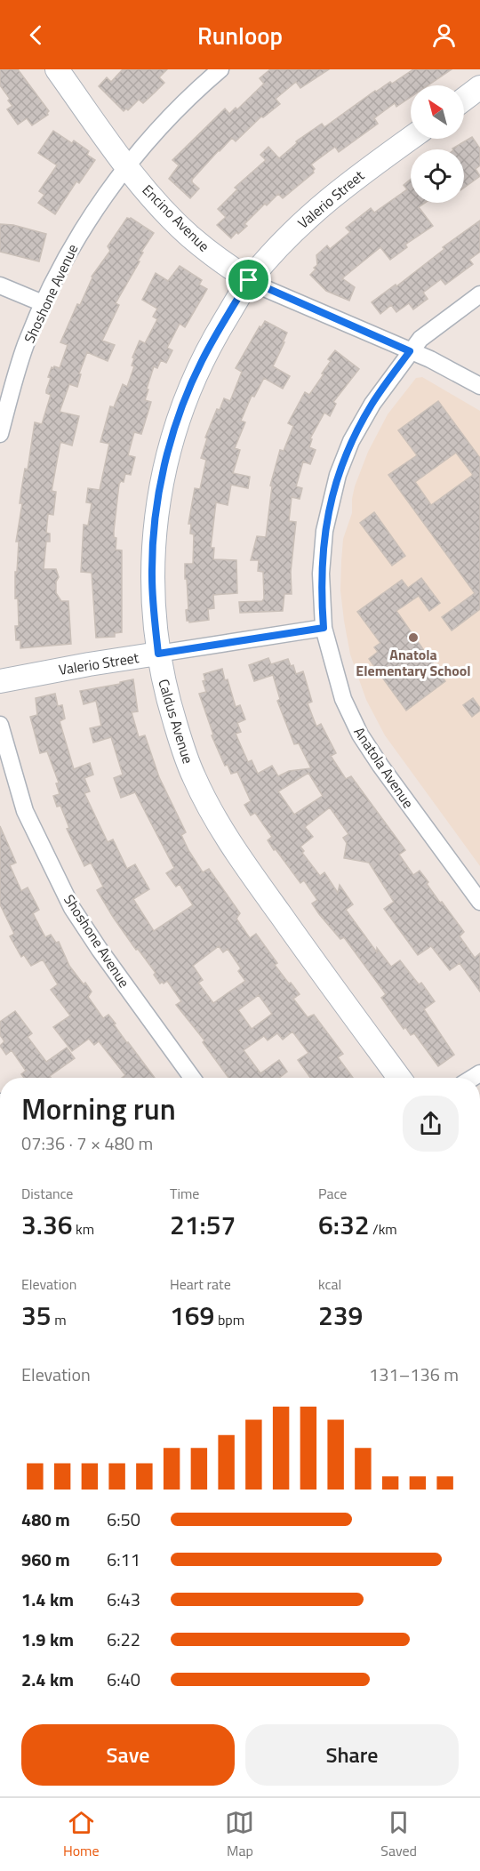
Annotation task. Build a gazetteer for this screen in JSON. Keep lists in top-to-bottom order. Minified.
{"streets":{"street":["Valerio Street","Encino Avenue","Shoshone Avenue","Caldus Avenue","Anatola Avenue"]},"crossings":[["Valerio Street","Encino Avenue"],["Valerio Street","Caldus Avenue"],["Valerio Street","Anatola Avenue"],["Encino Avenue","Shoshone Avenue"],["Encino Avenue","Caldus Avenue"],["Encino Avenue","Anatola Avenue"]],"places":["Anatola Elementary School"],"north":"top left","page":{"header":"Runloop","heading":["Morning run","07:36 · 7 × 480 m"],"stats":[["Distance","3.36 km"],["Time","21:57"],["Pace","6:32 /km"],["Elevation","35 m"],["Heart rate","169 bpm"],["kcal","239"]],"chart":["Elevation","131–136 m"],"list":[{"name":"480 m","note":"6:50"},{"name":"960 m","note":"6:11"},{"name":"1.4 km","note":"6:43"},{"name":"1.9 km","note":"6:22"},{"name":"2.4 km","note":"6:40"}],"buttons":["Save","Share"],"tabs":["Home","Map","Saved"]}}
